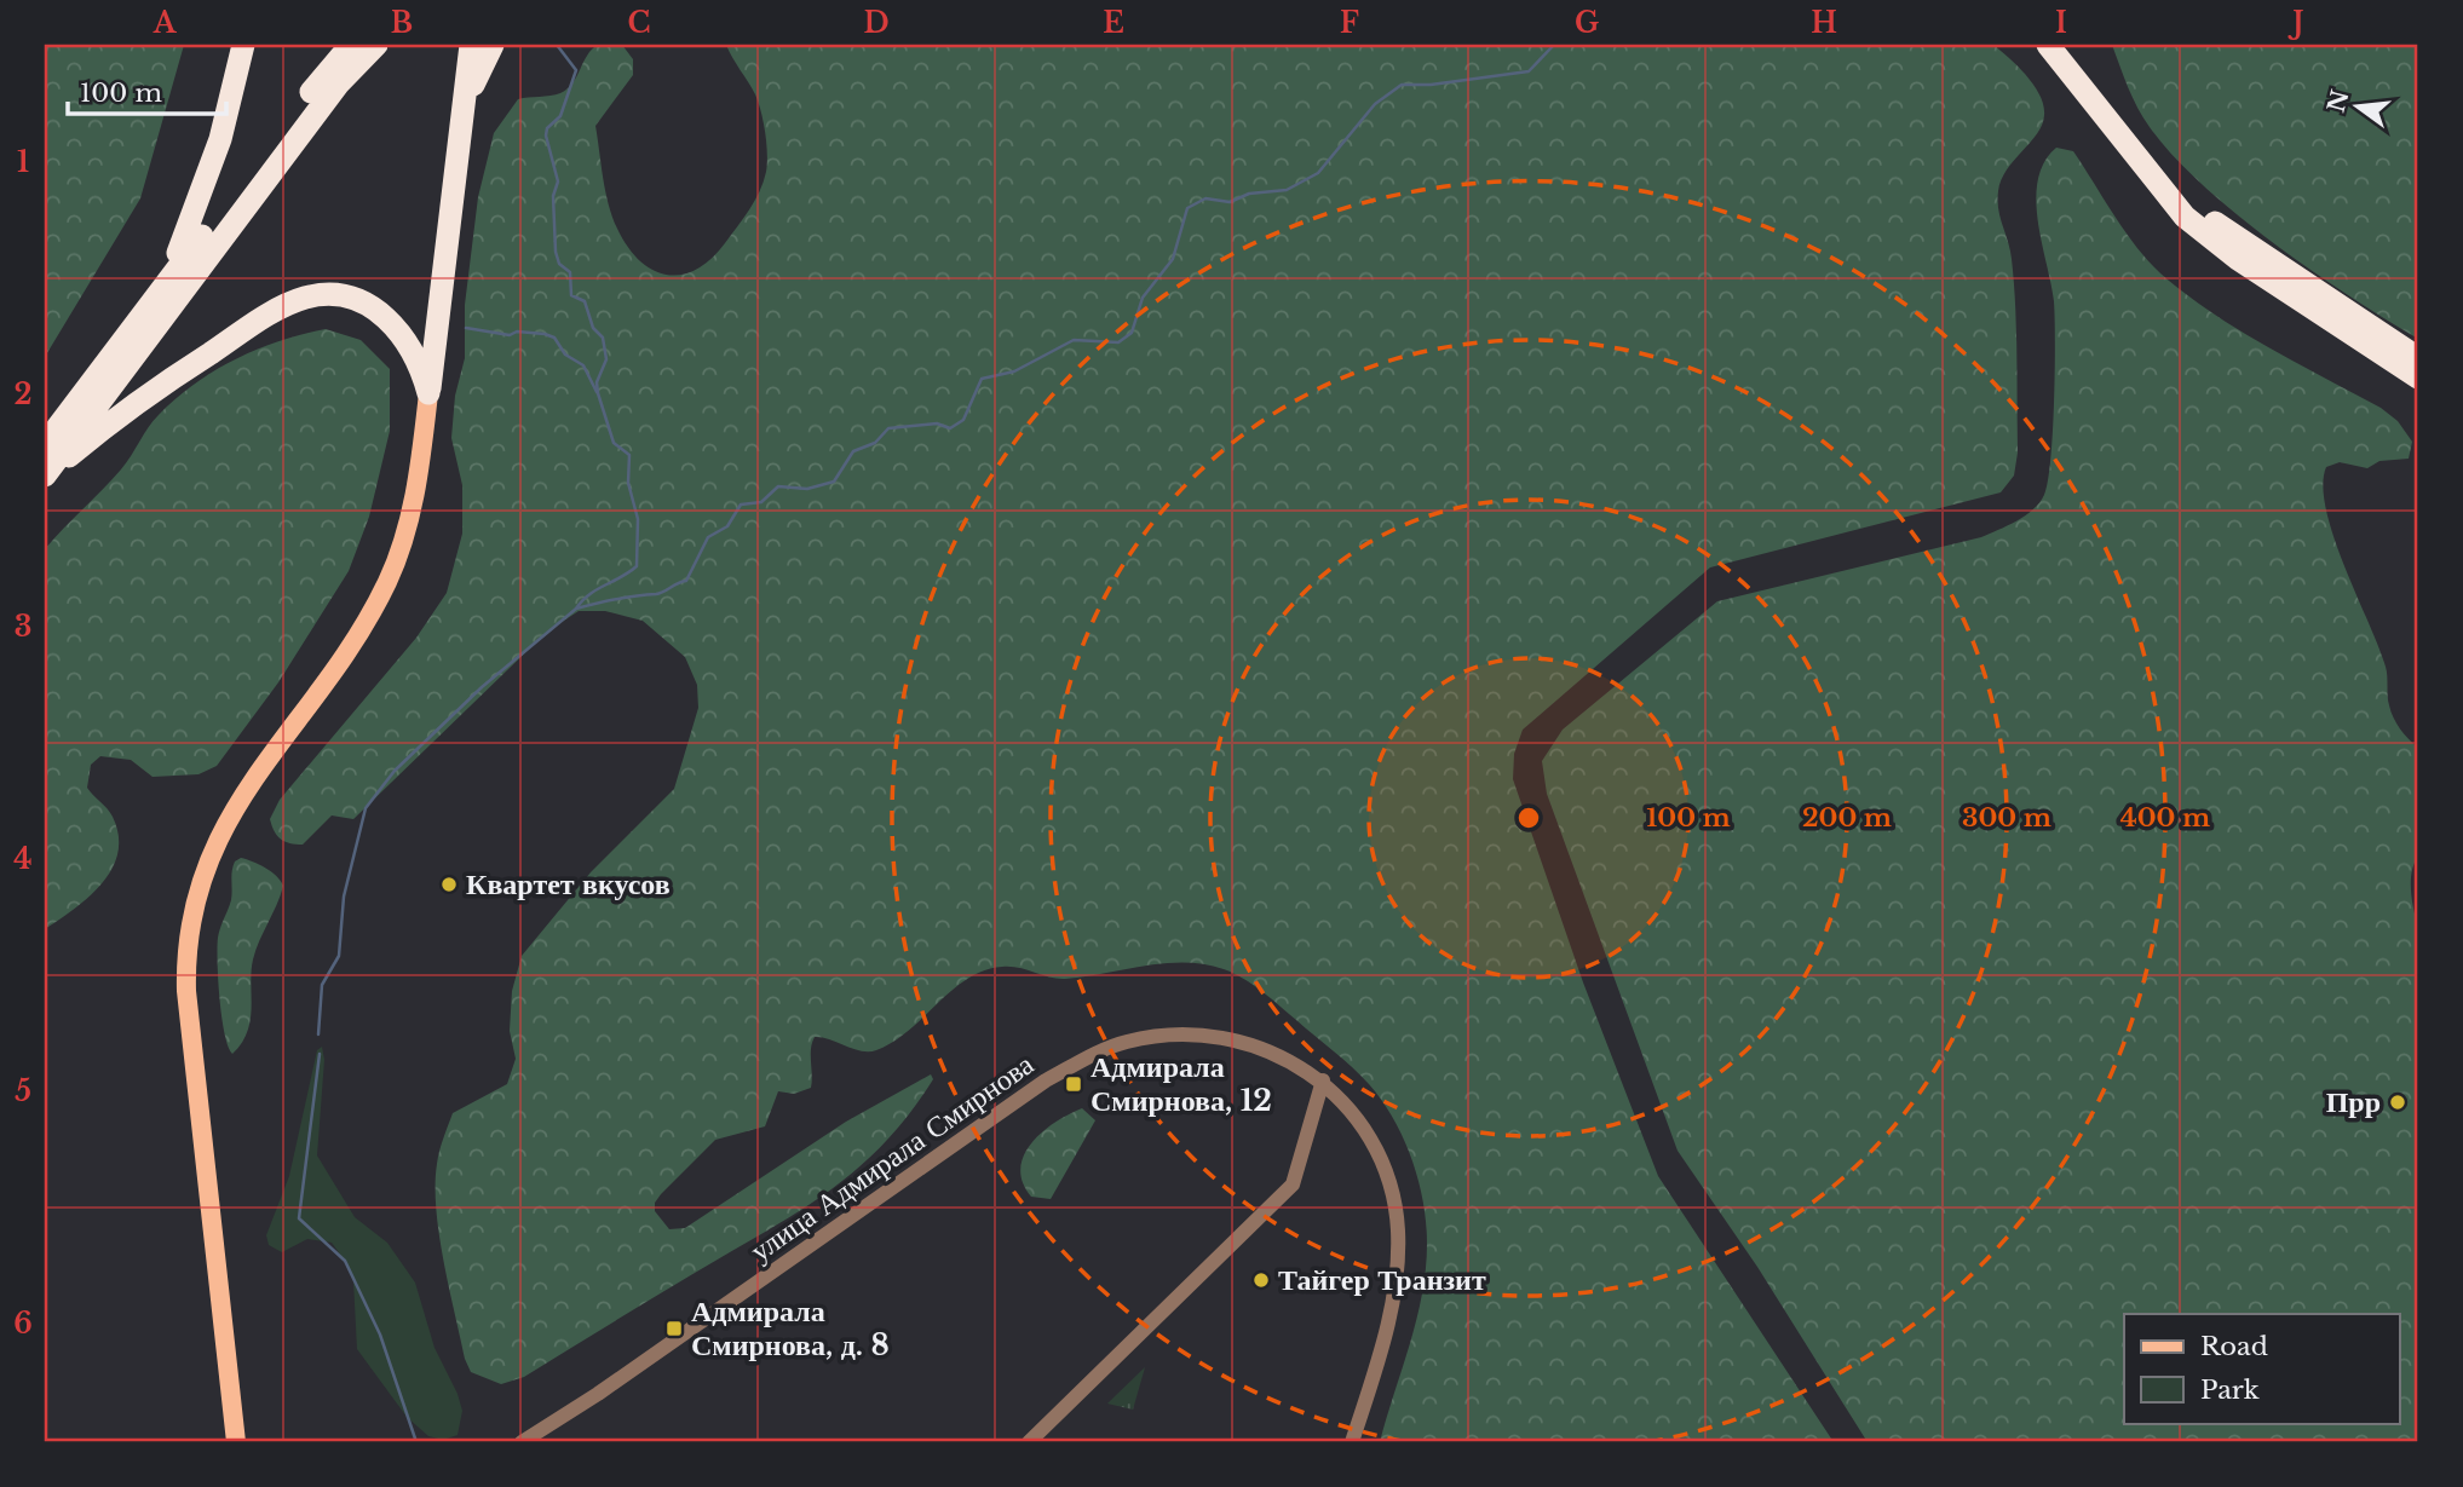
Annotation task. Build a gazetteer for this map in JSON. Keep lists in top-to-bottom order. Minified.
{"streets":{"street":["улица Адмирала Смирнова"]},"places":{"other":["Квартет вкусов","Прр","Тайгер Транзит"],"transit":["Адмирала Смирнова, 12","Адмирала Смирнова, д. 8"]},"legend":["Road","Park"],"scale_bar":"100 m","north":"left","grid":{"columns":["A","B","C","D","E","F","G","H","I","J"],"rows":["1","2","3","4","5","6"]},"rings":["100 m","200 m","300 m","400 m"]}
